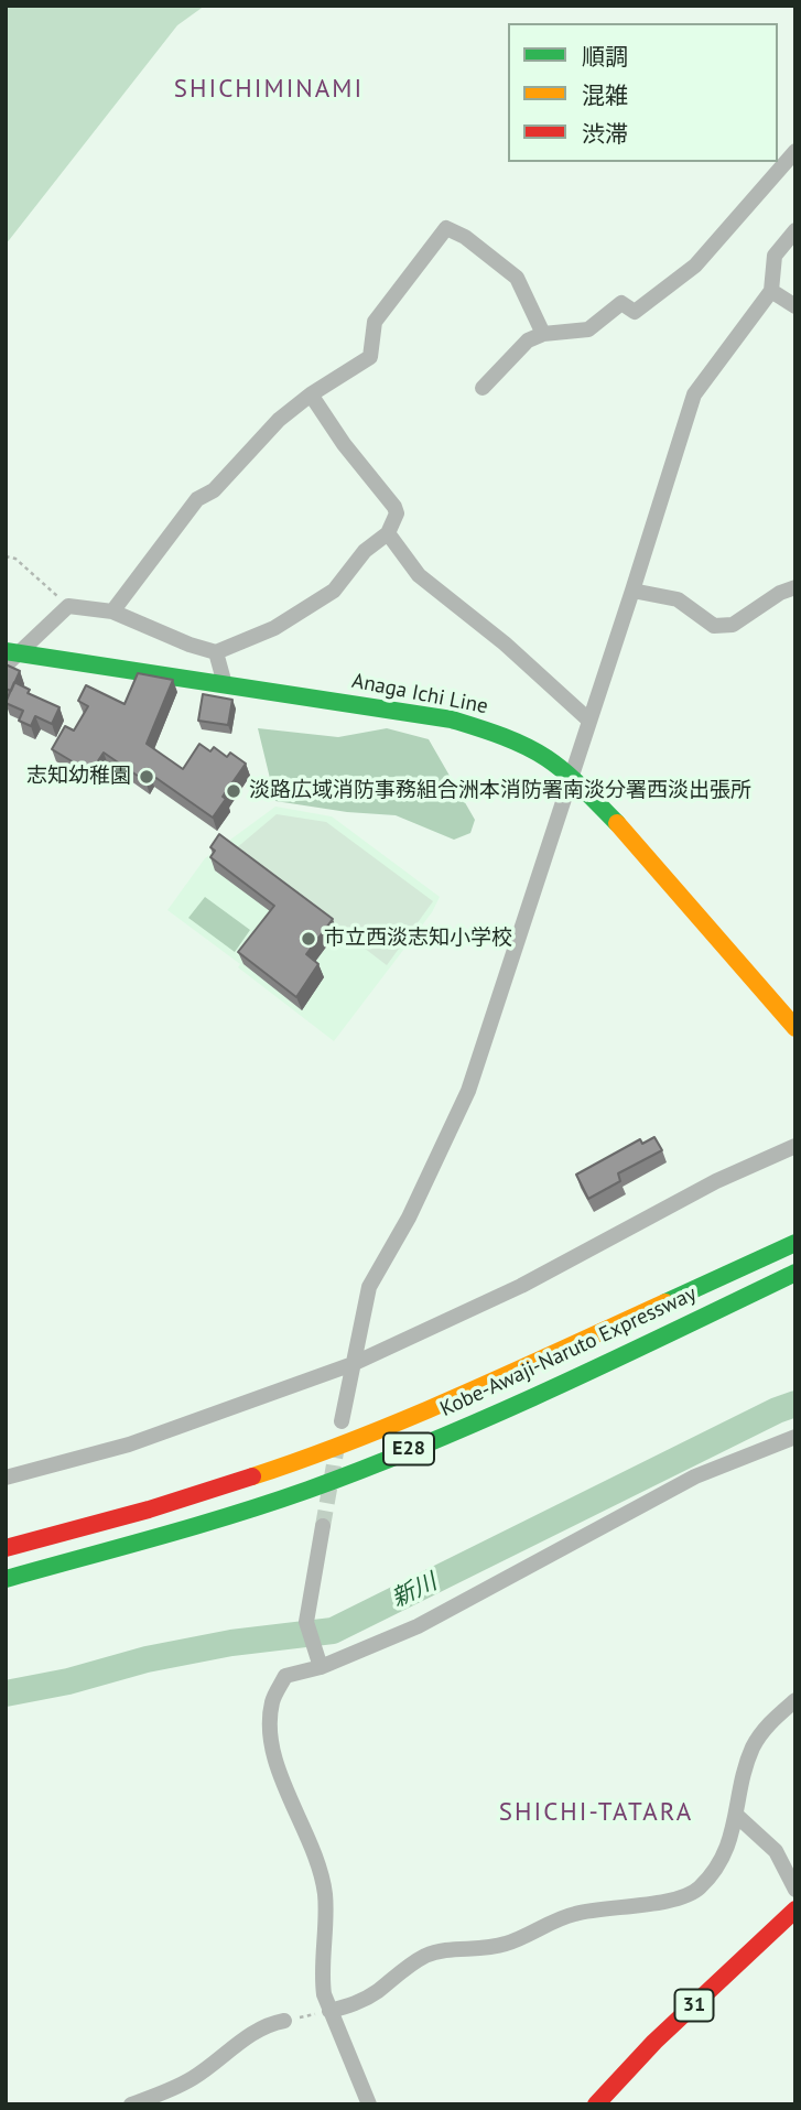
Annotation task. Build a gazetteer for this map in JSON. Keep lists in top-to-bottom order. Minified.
{"streets":{"main road":["Anaga Ichi Line","Kobe-Awaji-Naruto Expressway","E28","31"]},"districts":["SHICHIMINAMI","SHICHI-TATARA"],"water":["新川"],"places":["志知幼稚園","淡路広域消防事務組合洲本消防署南淡分署西淡出張所","市立西淡志知小学校"],"legend":["順調","混雑","渋滞"]}
